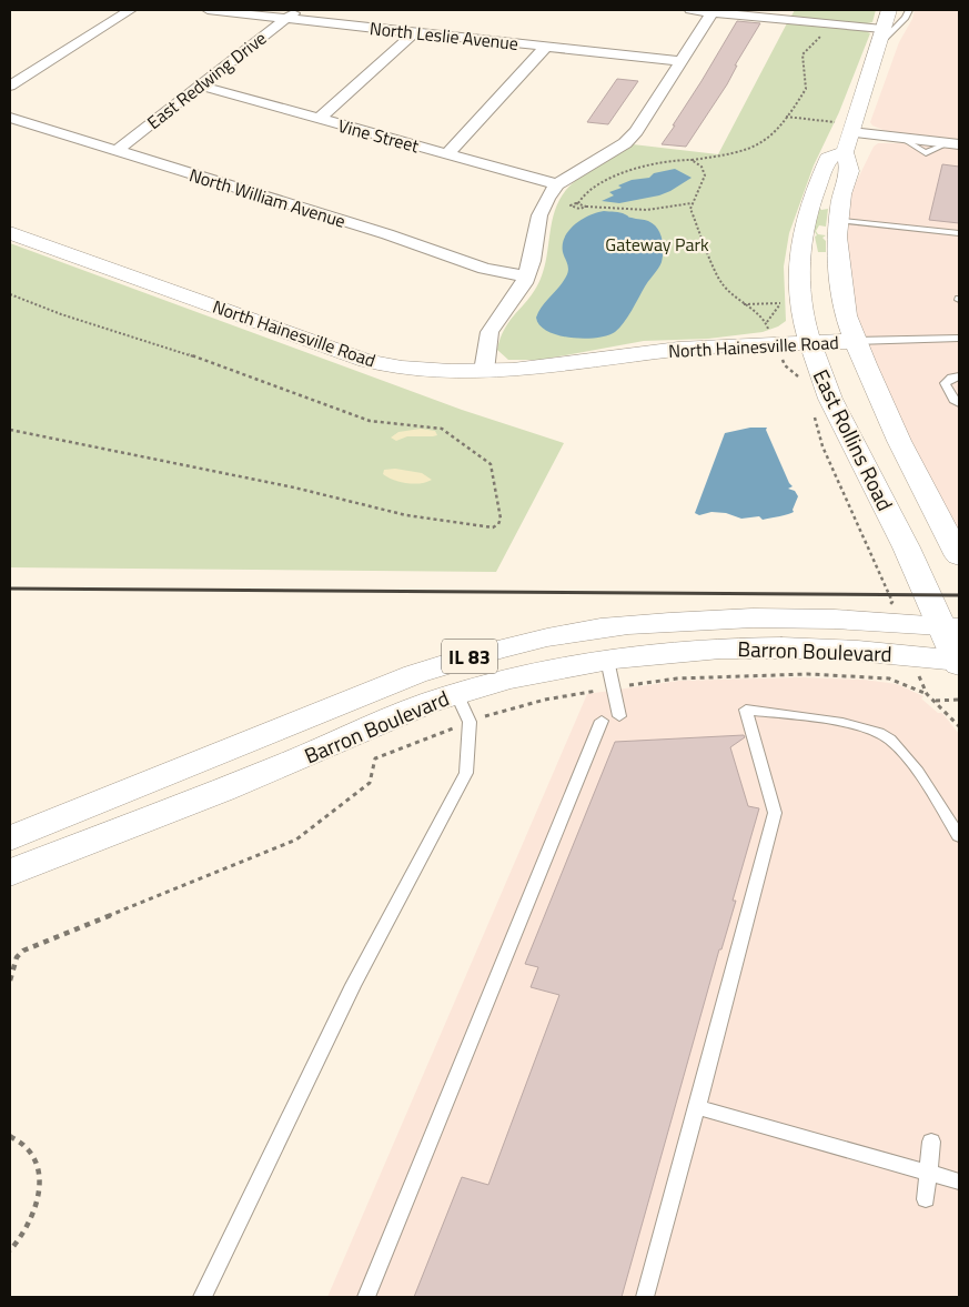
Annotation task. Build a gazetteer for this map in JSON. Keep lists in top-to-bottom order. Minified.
{"streets":{"main road":["North Hainesville Road","East Rollins Road","Barron Boulevard","IL 83"],"street":["North Leslie Avenue","East Redwing Drive","Vine Street","North William Avenue"]},"crossings":[["North Leslie Avenue","East Redwing Drive"],["East Redwing Drive","Vine Street"],["East Redwing Drive","North William Avenue"],["North Hainesville Road","East Rollins Road"],["East Rollins Road","Barron Boulevard"]],"parks":["Gateway Park"]}
